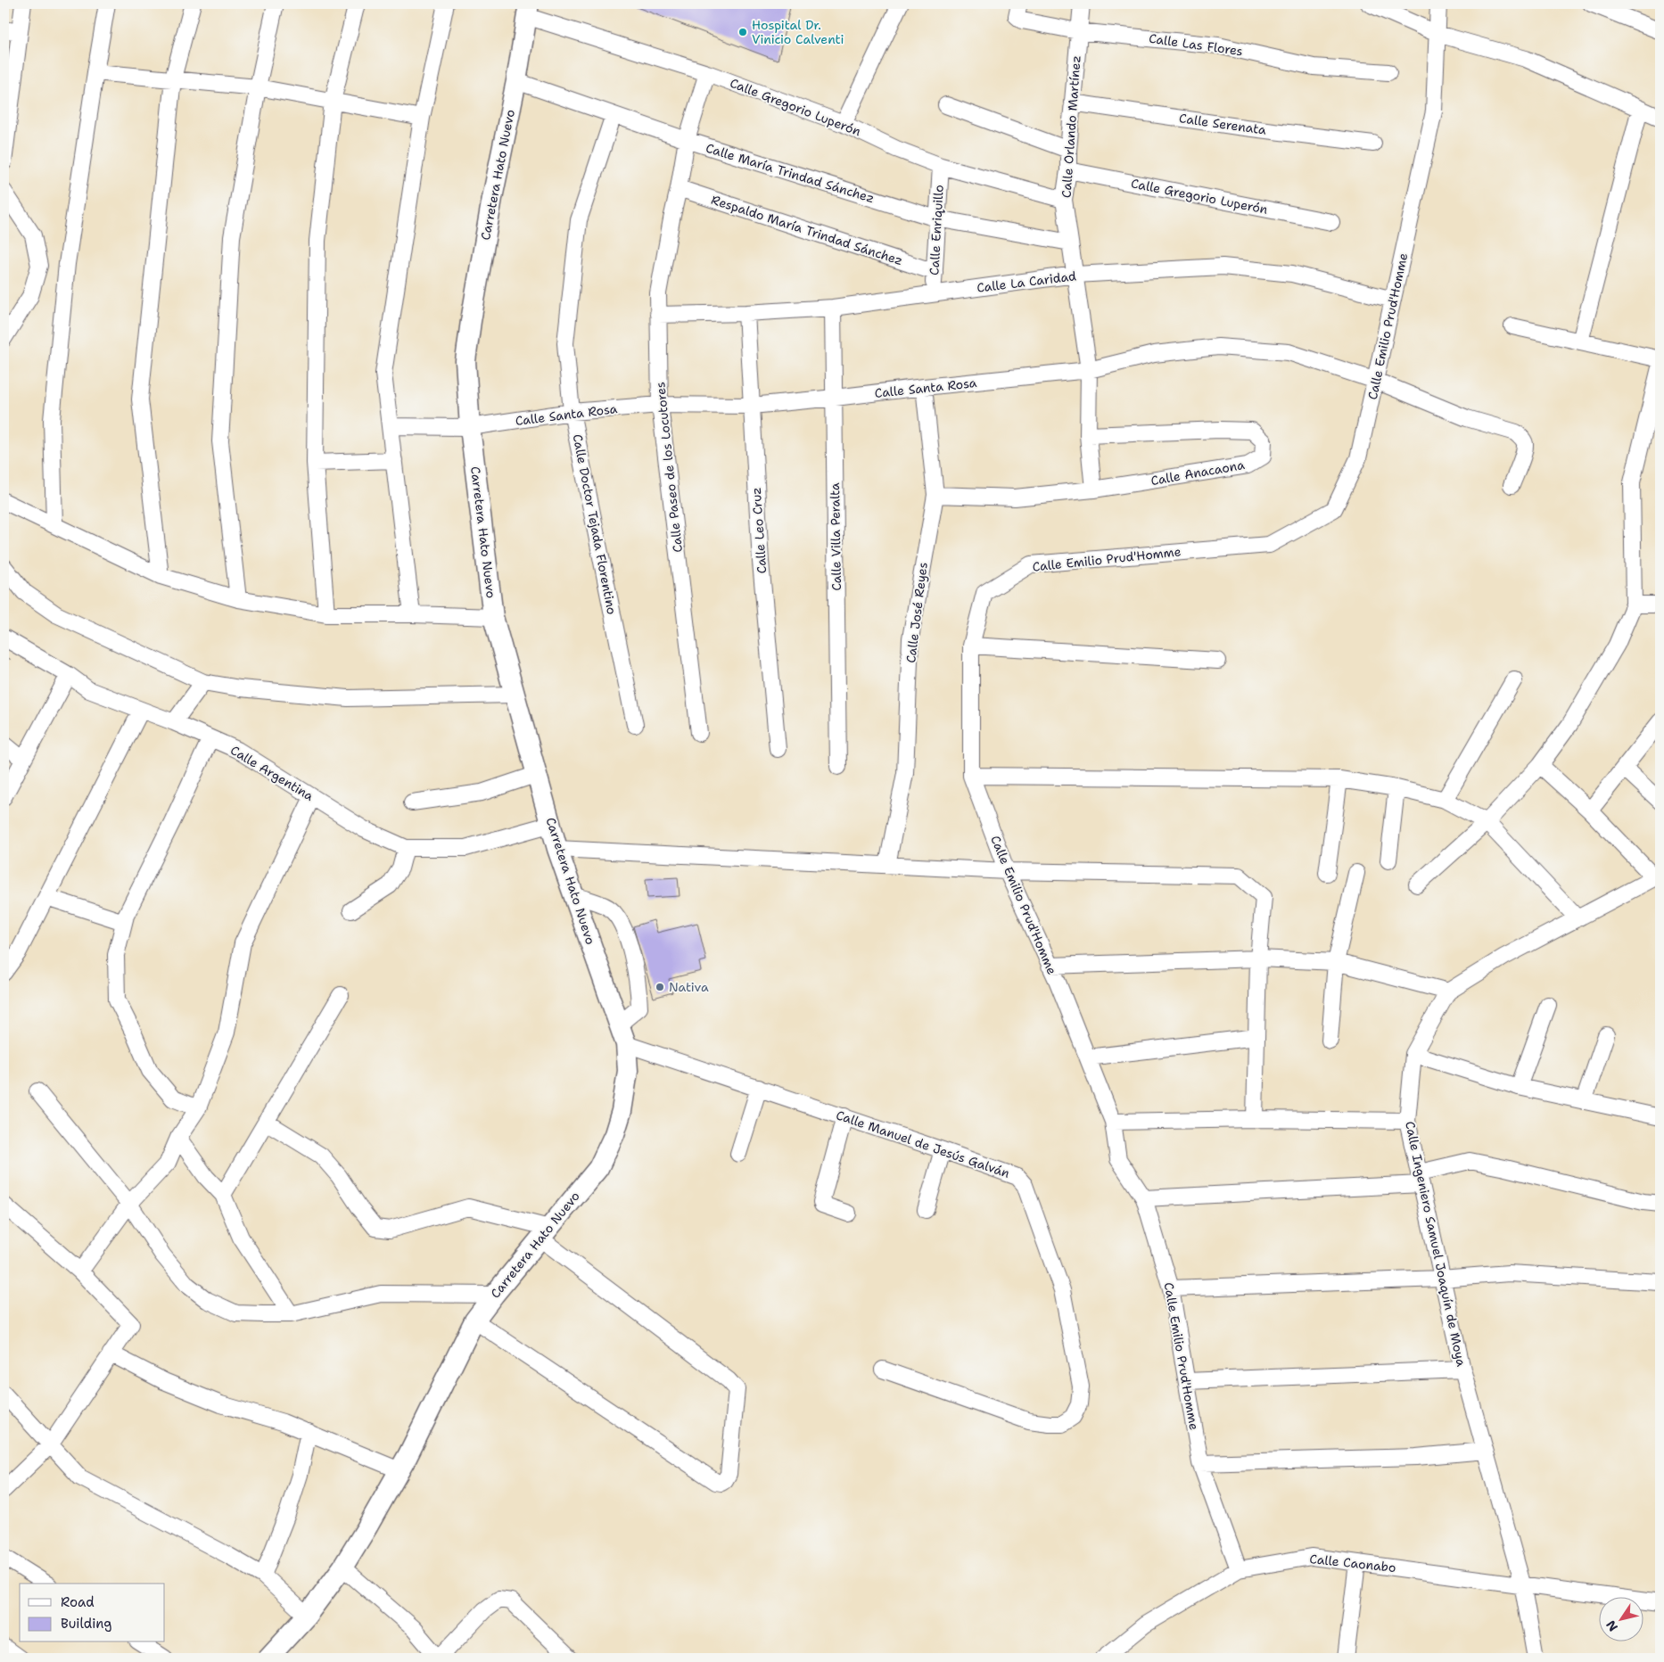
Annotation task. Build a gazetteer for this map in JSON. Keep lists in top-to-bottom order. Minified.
{"streets":{"main road":["Carretera Hato Nuevo"],"street":["Calle Las Flores","Calle Gregorio Luperón","Calle Serenata","Calle Orlando Martínez","Calle María Trindad Sánchez","Respaldo María Trindad Sánchez","Calle Enriquillo","Calle La Caridad","Calle Emilio Prud'Homme","Calle Santa Rosa","Calle Paseo de los Locutores","Calle Anacaona","Calle Doctor Tejada Florentino","Calle Leo Cruz","Calle Villa Peralta","Calle José Reyes","Calle Argentina","Calle Manuel de Jesús Galván","Calle Ingeniero Samuel Joaquín de Moya","Calle Caonabo"]},"crossings":[["Calle Las Flores","Calle Orlando Martínez"],["Calle Gregorio Luperón","Calle Orlando Martínez"],["Calle Gregorio Luperón","Carretera Hato Nuevo"],["Calle Gregorio Luperón","Calle Enriquillo"],["Calle Gregorio Luperón","Calle Paseo de los Locutores"],["Calle Serenata","Calle Orlando Martínez"],["Calle Orlando Martínez","Calle María Trindad Sánchez"],["Calle Orlando Martínez","Calle La Caridad"],["Calle Orlando Martínez","Calle Santa Rosa"],["Calle Orlando Martínez","Calle Anacaona"],["Calle María Trindad Sánchez","Carretera Hato Nuevo"],["Calle María Trindad Sánchez","Calle Enriquillo"],["Calle María Trindad Sánchez","Calle Paseo de los Locutores"],["Calle María Trindad Sánchez","Calle Doctor Tejada Florentino"],["Carretera Hato Nuevo","Calle Santa Rosa"],["Carretera Hato Nuevo","Calle Argentina"],["Carretera Hato Nuevo","Calle Manuel de Jesús Galván"],["Respaldo María Trindad Sánchez","Calle Enriquillo"],["Respaldo María Trindad Sánchez","Calle Paseo de los Locutores"],["Calle Enriquillo","Calle La Caridad"],["Calle La Caridad","Calle Emilio Prud'Homme"],["Calle La Caridad","Calle Paseo de los Locutores"],["Calle La Caridad","Calle Leo Cruz"],["Calle La Caridad","Calle Villa Peralta"],["Calle Emilio Prud'Homme","Calle Santa Rosa"],["Calle Emilio Prud'Homme","Calle Caonabo"],["Calle Santa Rosa","Calle Paseo de los Locutores"],["Calle Santa Rosa","Calle Doctor Tejada Florentino"],["Calle Santa Rosa","Calle Leo Cruz"],["Calle Santa Rosa","Calle Villa Peralta"],["Calle Santa Rosa","Calle José Reyes"],["Calle Anacaona","Calle José Reyes"],["Calle Ingeniero Samuel Joaquín de Moya","Calle Caonabo"]],"places":["Hospital Dr. Vinicio Calventi","Nativa"],"legend":["Road","Building"],"north":"bottom left"}
